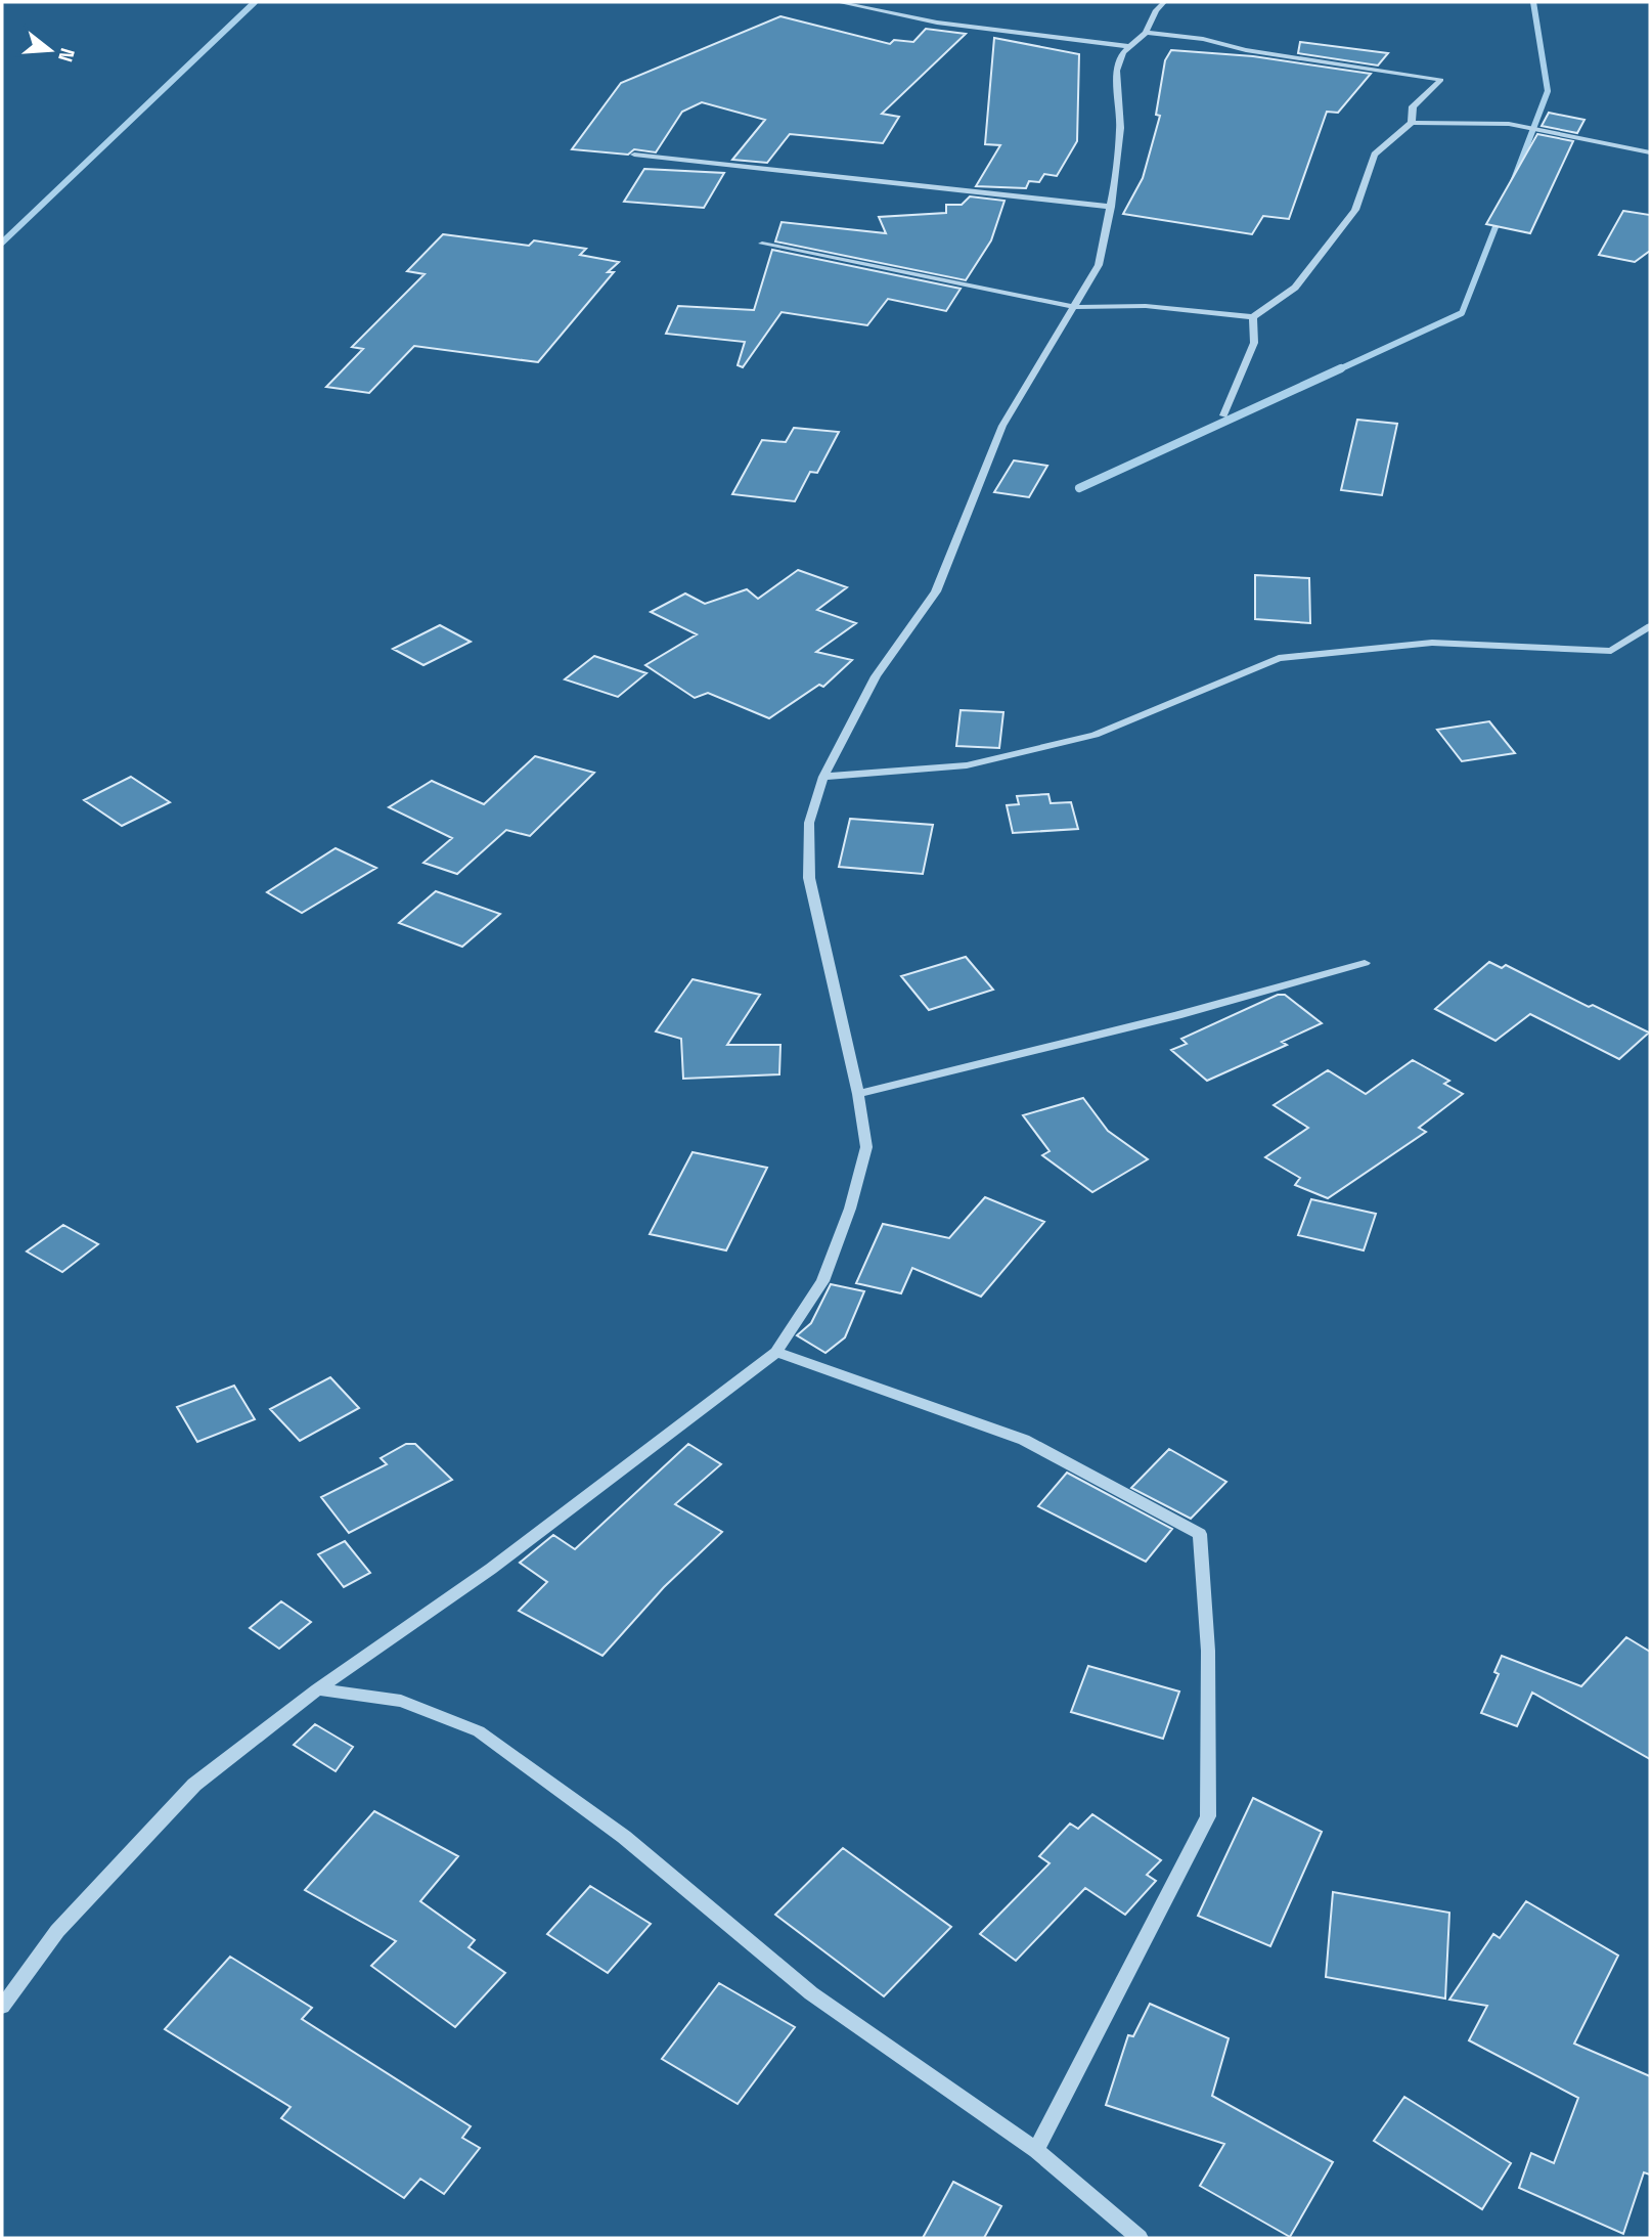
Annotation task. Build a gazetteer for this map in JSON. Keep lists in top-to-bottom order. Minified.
{"north":"right"}
